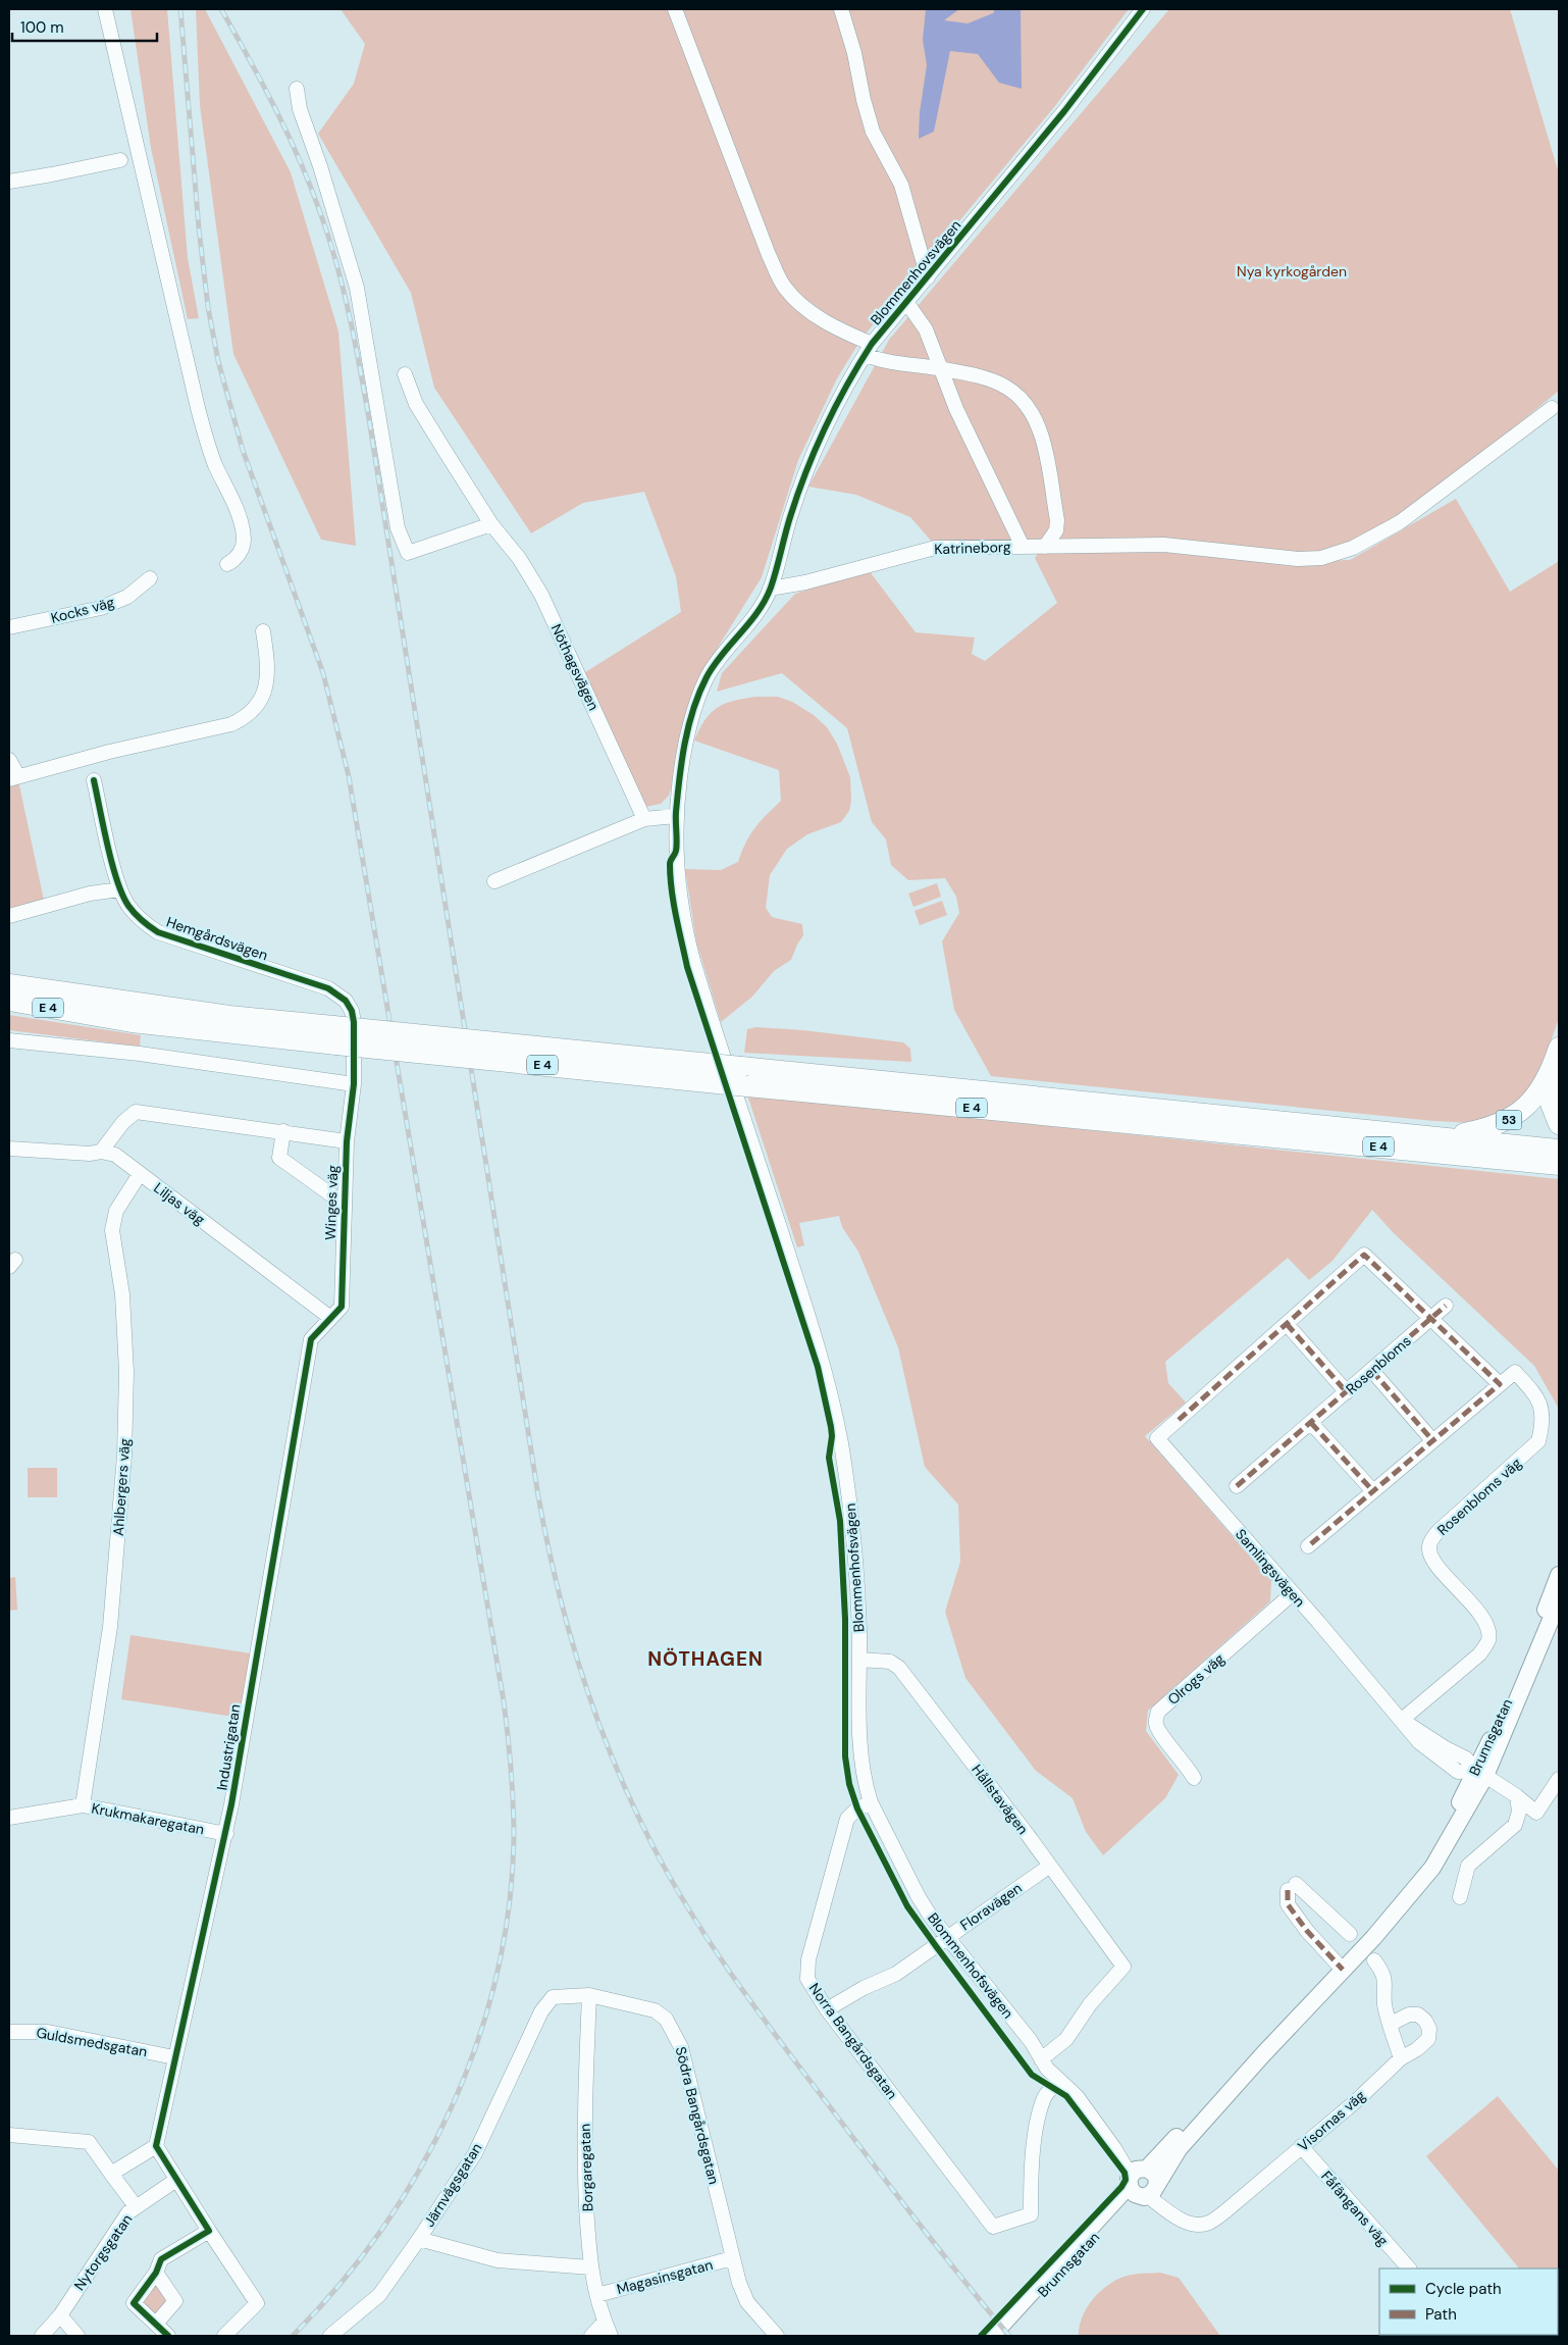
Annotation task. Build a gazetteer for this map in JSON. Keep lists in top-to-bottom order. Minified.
{"streets":{"highway":["E 4","53"],"main road":["Brunnsgatan"],"street":["Blommenhovsvägen","Katrineborg","Kocks väg","Nöthagsvägen","Hemgårdsvägen","Winges väg","Liljas väg","Rosenbloms","Ahlbergers väg","Rosenbloms väg","Blommenhofsvägen","Samlingsvägen","Olrogs väg","Industrigatan","Hållstavägen","Krukmakaregatan","Floravägen","Norra Bangårdsgatan","Guldsmedsgatan","Södra Bangårdsgatan","Visornas väg","Borgaregatan","Järnvägsgatan","Fåfängans väg","Nytorgsgatan","Magasinsgatan"]},"crossings":[["Blommenhovsvägen","Katrineborg"],["Blommenhovsvägen","Blommenhofsvägen"],["Katrineborg","Blommenhofsvägen"],["Hemgårdsvägen","Winges väg"],["E 4","53"],["Winges väg","Liljas väg"],["Winges väg","Industrigatan"],["Liljas väg","Ahlbergers väg"],["Liljas väg","Industrigatan"],["Ahlbergers väg","Krukmakaregatan"],["Rosenbloms väg","Samlingsvägen"],["Blommenhofsvägen","Brunnsgatan"],["Blommenhofsvägen","Hållstavägen"],["Blommenhofsvägen","Floravägen"],["Blommenhofsvägen","Norra Bangårdsgatan"],["Blommenhofsvägen","Visornas väg"],["Samlingsvägen","Olrogs väg"],["Samlingsvägen","Brunnsgatan"],["Brunnsgatan","Visornas väg"],["Industrigatan","Krukmakaregatan"],["Industrigatan","Guldsmedsgatan"],["Hållstavägen","Floravägen"],["Floravägen","Norra Bangårdsgatan"],["Södra Bangårdsgatan","Borgaregatan"],["Södra Bangårdsgatan","Järnvägsgatan"],["Södra Bangårdsgatan","Magasinsgatan"],["Visornas väg","Fåfängans väg"],["Borgaregatan","Magasinsgatan"]],"districts":["NÖTHAGEN"],"parks":["Nya kyrkogården"],"legend":["Cycle path","Path"],"scale_bar":"100 m"}
